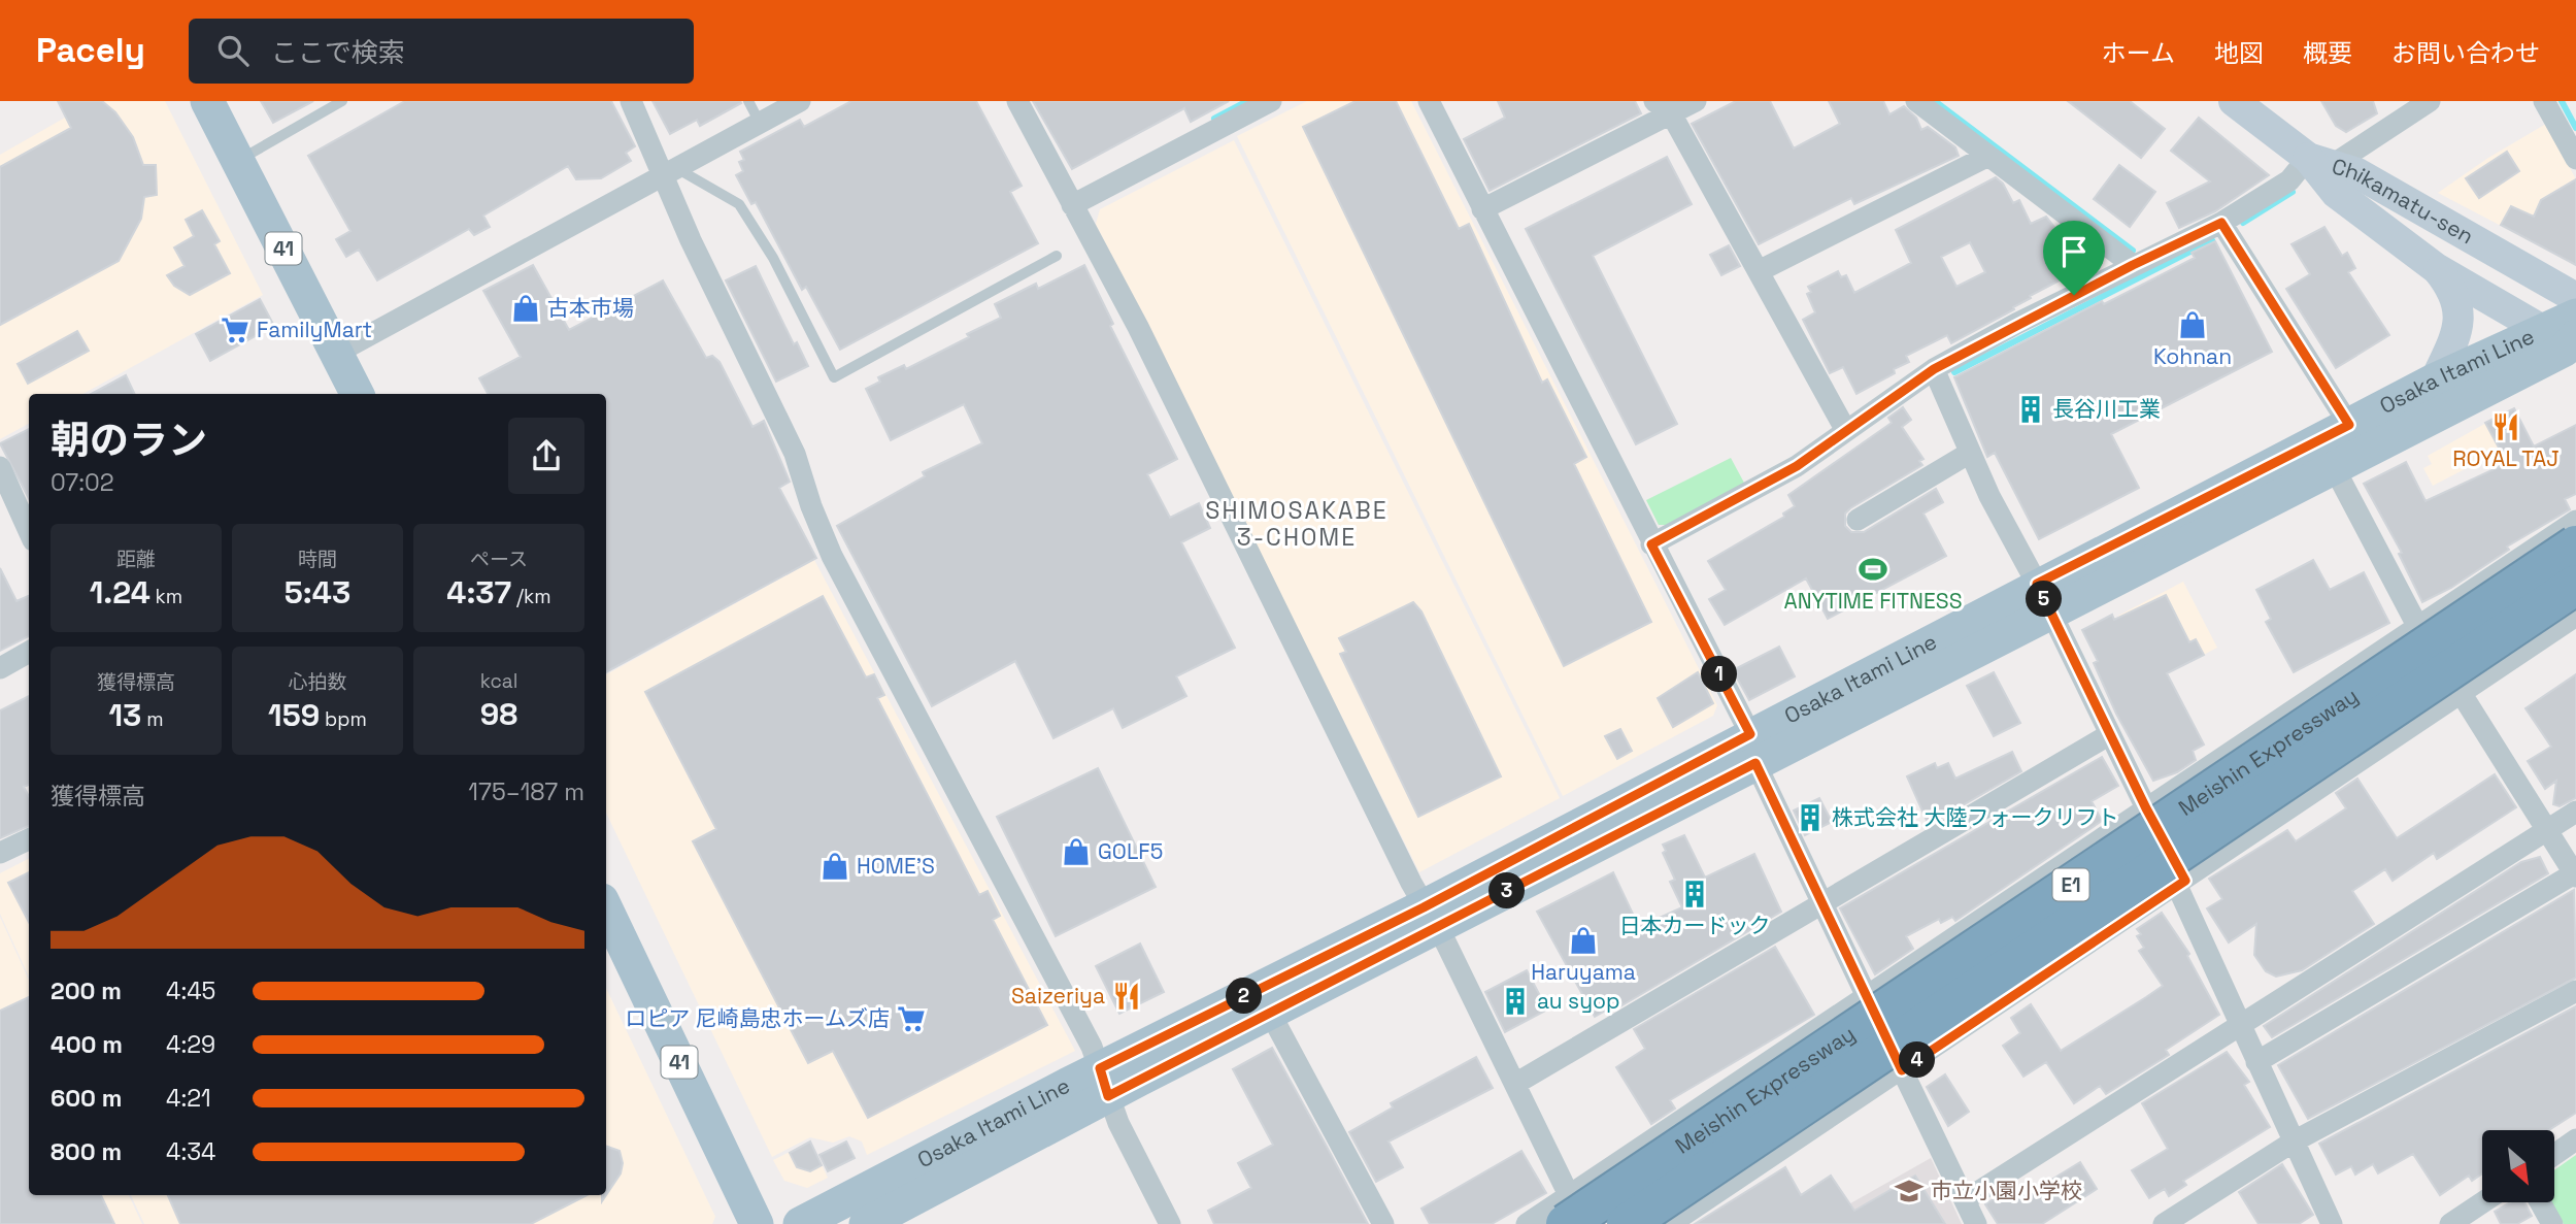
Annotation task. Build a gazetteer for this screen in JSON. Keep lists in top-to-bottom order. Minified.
{"streets":{"highway":["Meishin Expressway","E1"],"main road":["41","Osaka Itami Line"],"street":["Chikamatu-sen"]},"districts":["SHIMOSAKABE 3-CHOME"],"places":{"shop":["古本市場","Kohnan","GOLF5","HOME'S","Haruyama"],"supermarket":["FamilyMart","ロピア 尼崎島忠ホームズ店"],"building":["長谷川工業","株式会社 大陸フォークリフト","日本カードック","au syop"],"restaurant":["ROYAL TAJ","Saizeriya"],"sports":["ANYTIME FITNESS"],"school or university":["市立小園小学校"]},"north":"bottom right","page":{"header":"Pacely","search":"ここで検索","nav":["ホーム","地図","概要","お問い合わせ"],"heading":["朝のラン","07:02"],"stats":[["距離","1.24 km"],["時間","5:43"],["ペース","4:37 /km"],["獲得標高","13 m"],["心拍数","159 bpm"],["kcal","98"]],"pins":["5","1","3","2","4"],"chart":["獲得標高","175–187 m"],"list":[{"name":"200 m","note":"4:45"},{"name":"400 m","note":"4:29"},{"name":"600 m","note":"4:21"},{"name":"800 m","note":"4:34"}]}}
